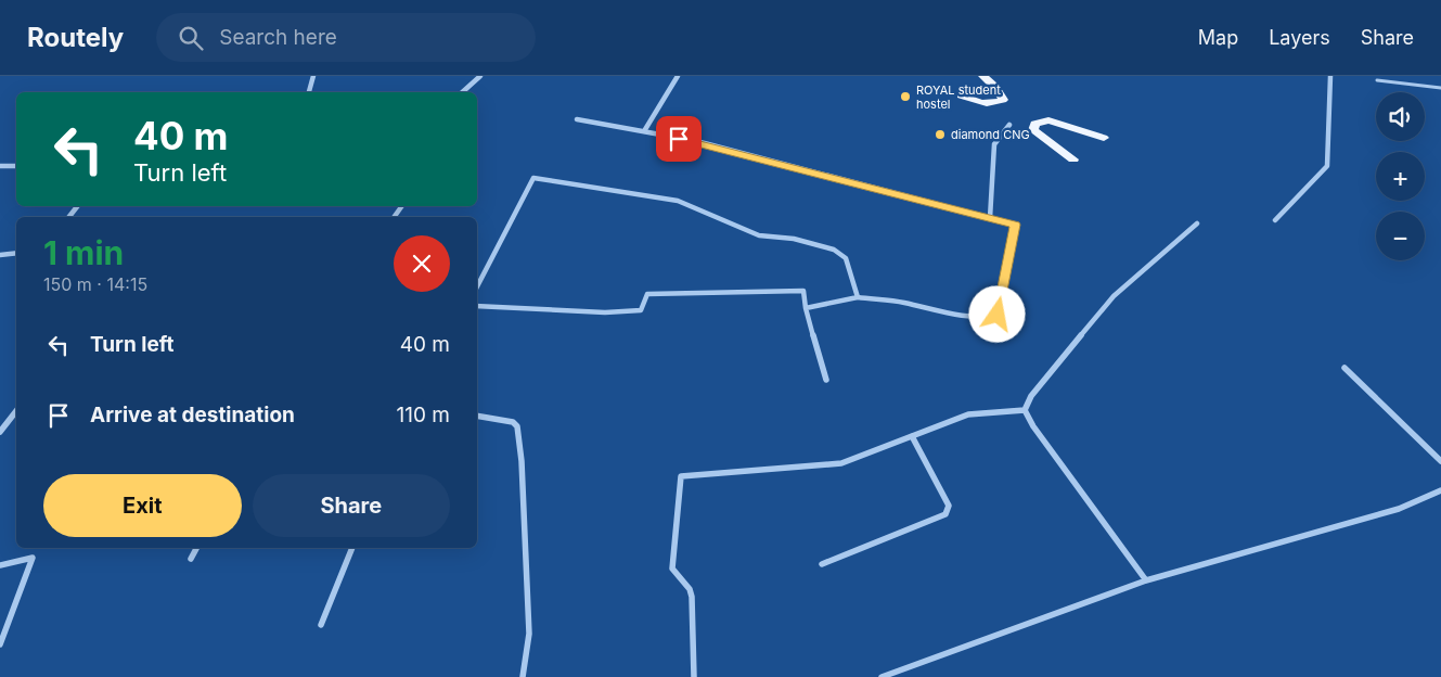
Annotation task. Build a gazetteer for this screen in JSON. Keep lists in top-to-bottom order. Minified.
{"places":["ROYAL student hostel","diamond CNG"],"page":{"header":"Routely","search":"Search here","nav":["Map","Layers","Share"],"map_buttons":["+","−"],"turn":["40 m","Turn left"],"heading":["1 min","150 m · 14:15"],"list":[{"name":"Turn left","value":"40 m"},{"name":"Arrive at destination","value":"110 m"}],"buttons":["Exit","Share"]}}
